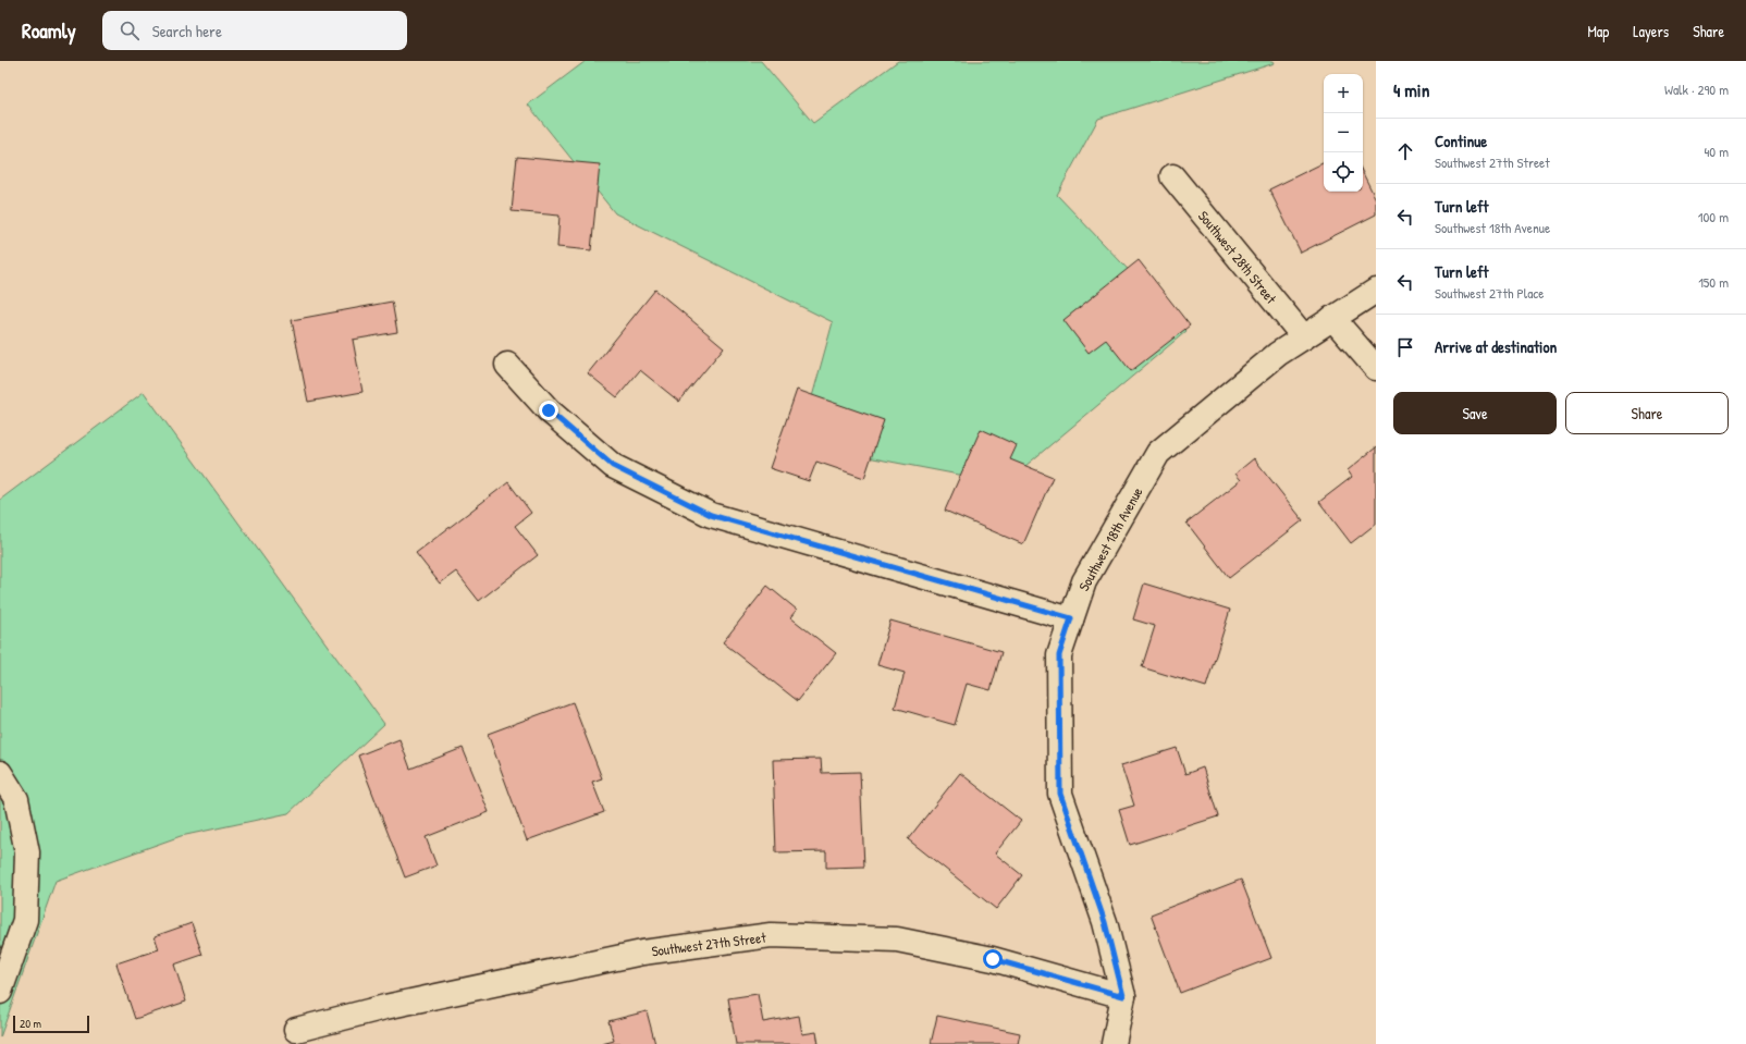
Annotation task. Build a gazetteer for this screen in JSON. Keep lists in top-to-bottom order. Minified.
{"streets":{"street":["Southwest 28th Street","Southwest 18th Avenue","Southwest 27th Street"]},"crossings":[["Southwest 28th Street","Southwest 18th Avenue"],["Southwest 18th Avenue","Southwest 27th Street"]],"scale_bar":"20 m","page":{"header":"Roamly","search":"Search here","nav":["Map","Layers","Share"],"heading":["4 min","Walk · 290 m"],"map_buttons":["+","−"],"list":[["Continue","Southwest 27th Street","40 m"],["Turn left","Southwest 18th Avenue","100 m"],["Turn left","Southwest 27th Place","150 m"],"Arrive at destination"],"buttons":["Save","Share"],"scale":"20 m"}}
